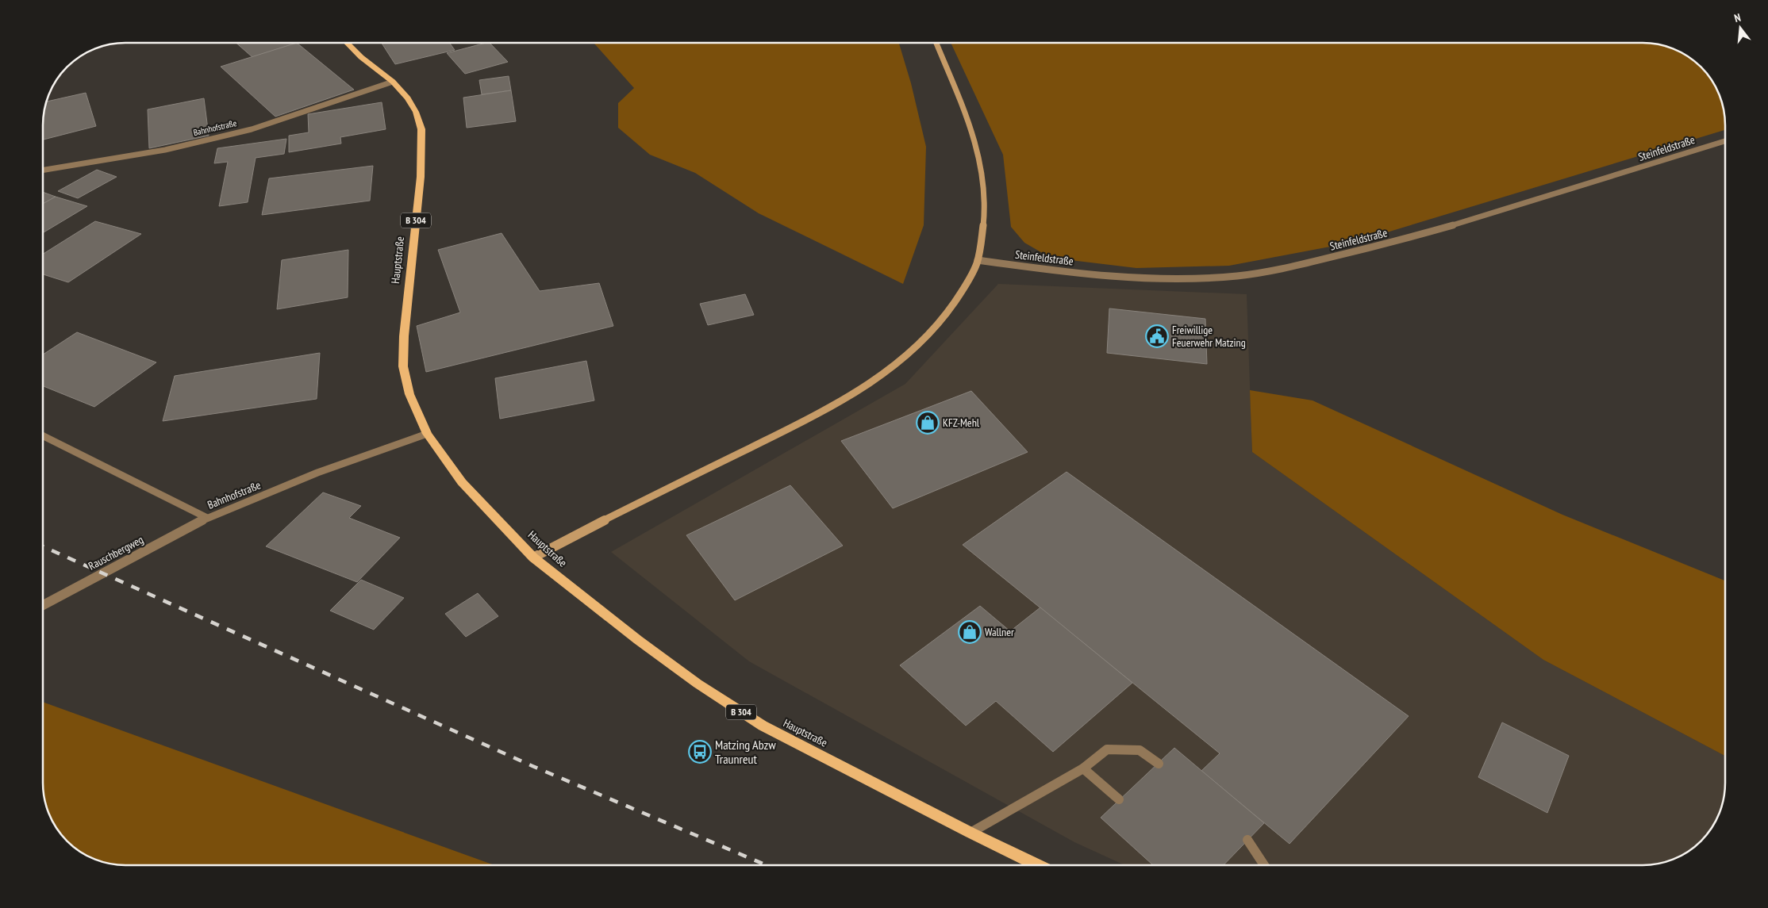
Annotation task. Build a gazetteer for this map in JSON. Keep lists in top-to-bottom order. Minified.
{"streets":{"main road":["B 304","Hauptstraße"],"street":["Bahnhofstraße","Steinfeldstraße","Rauschbergweg"]},"crossings":[["Bahnhofstraße","Hauptstraße"],["Bahnhofstraße","Rauschbergweg"]],"places":{"public building":["Freiwillige Feuerwehr Matzing"],"shop":["KFZ-Mehl","Wallner"],"bus stop":["Matzing Abzw Traunreut"]},"north":"top"}
